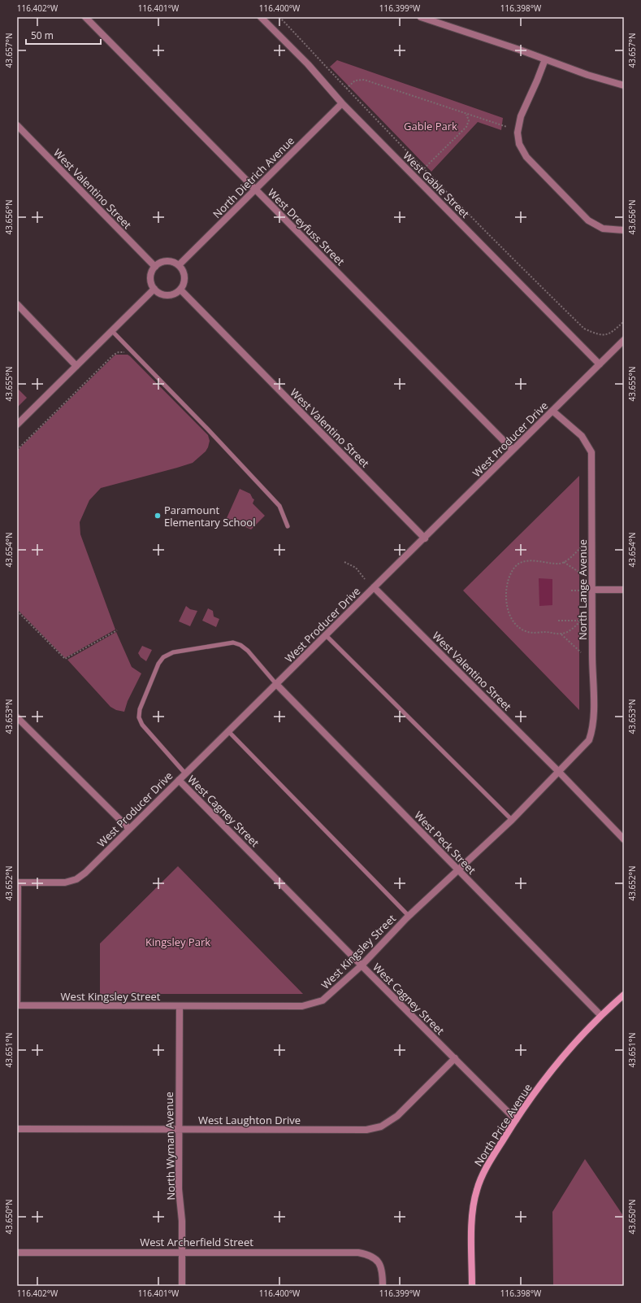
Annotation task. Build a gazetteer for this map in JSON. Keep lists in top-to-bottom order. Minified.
{"streets":{"street":["North Dietrich Avenue","West Gable Street","West Valentino Street","West Dreyfuss Street","West Producer Drive","North Lange Avenue","West Cagney Street","West Peck Street","West Kingsley Street","West Laughton Drive","North Price Avenue","North Wyman Avenue","West Archerfield Street"]},"crossings":[["North Dietrich Avenue","West Gable Street"],["North Dietrich Avenue","West Valentino Street"],["North Dietrich Avenue","West Dreyfuss Street"],["West Gable Street","West Producer Drive"],["West Valentino Street","West Producer Drive"],["West Valentino Street","North Lange Avenue"],["West Valentino Street","West Kingsley Street"],["West Dreyfuss Street","West Producer Drive"],["West Producer Drive","North Lange Avenue"],["West Producer Drive","West Cagney Street"],["West Producer Drive","West Peck Street"],["North Lange Avenue","West Kingsley Street"],["West Cagney Street","West Kingsley Street"],["West Cagney Street","West Laughton Drive"],["West Cagney Street","North Price Avenue"],["West Peck Street","West Kingsley Street"],["West Peck Street","North Price Avenue"],["West Kingsley Street","North Wyman Avenue"],["West Laughton Drive","North Wyman Avenue"],["North Wyman Avenue","West Archerfield Street"]],"parks":["Gable Park","Kingsley Park"],"places":["Paramount Elementary School"],"scale_bar":"50 m","coordinates":["116.402°W","116.401°W","116.400°W","116.399°W","116.398°W","43.657°N","43.656°N","43.655°N","43.654°N","43.653°N","43.652°N","43.651°N","43.650°N"]}
